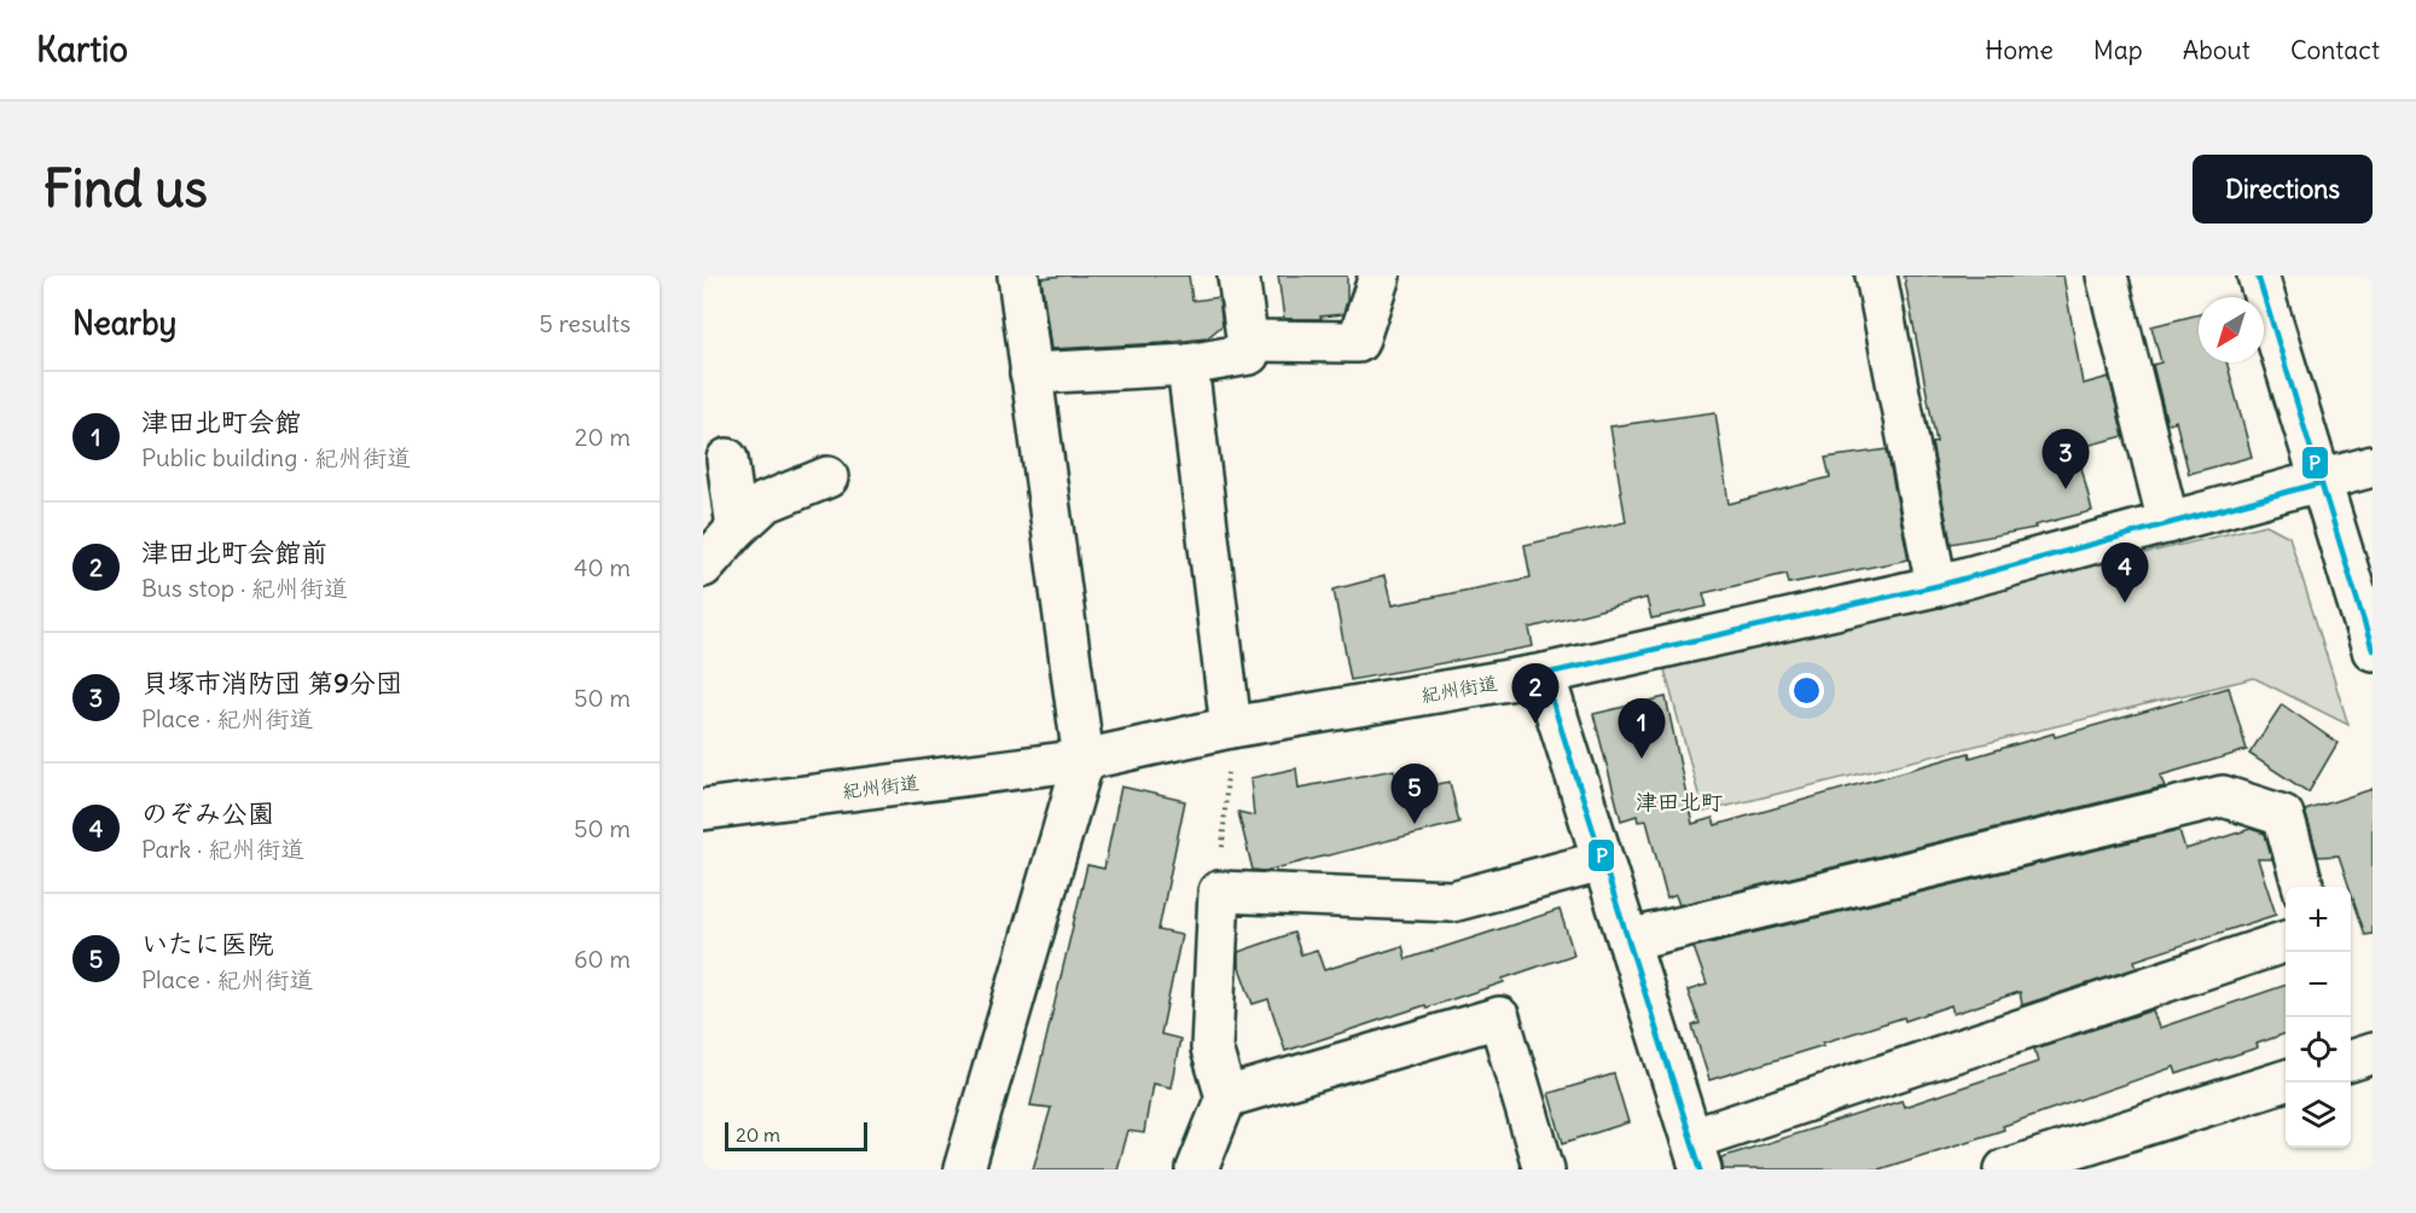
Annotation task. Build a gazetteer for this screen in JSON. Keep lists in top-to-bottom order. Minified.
{"streets":{"street":["紀州街道"]},"districts":["津田北町"],"lines":["transit line P"],"scale_bar":"20 m","north":"bottom left","page":{"header":"Kartio","nav":["Home","Map","About","Contact"],"buttons":"Directions","title":"Find us","heading":["Nearby","5 results"],"list":[{"mark":"1","name":"津田北町会館","note":"Public building · 紀州街道","value":"20 m"},{"mark":"2","name":"津田北町会館前","note":"Bus stop · 紀州街道","value":"40 m"},{"mark":"3","name":"貝塚市消防団 第9分団","note":"Place · 紀州街道","value":"50 m"},{"mark":"4","name":"のぞみ公園","note":"Park · 紀州街道","value":"50 m"},{"mark":"5","name":"いたに医院","note":"Place · 紀州街道","value":"60 m"}],"pins":["3","4","2","1","5"],"map_buttons":["+","−"],"scale":"20 m"}}
